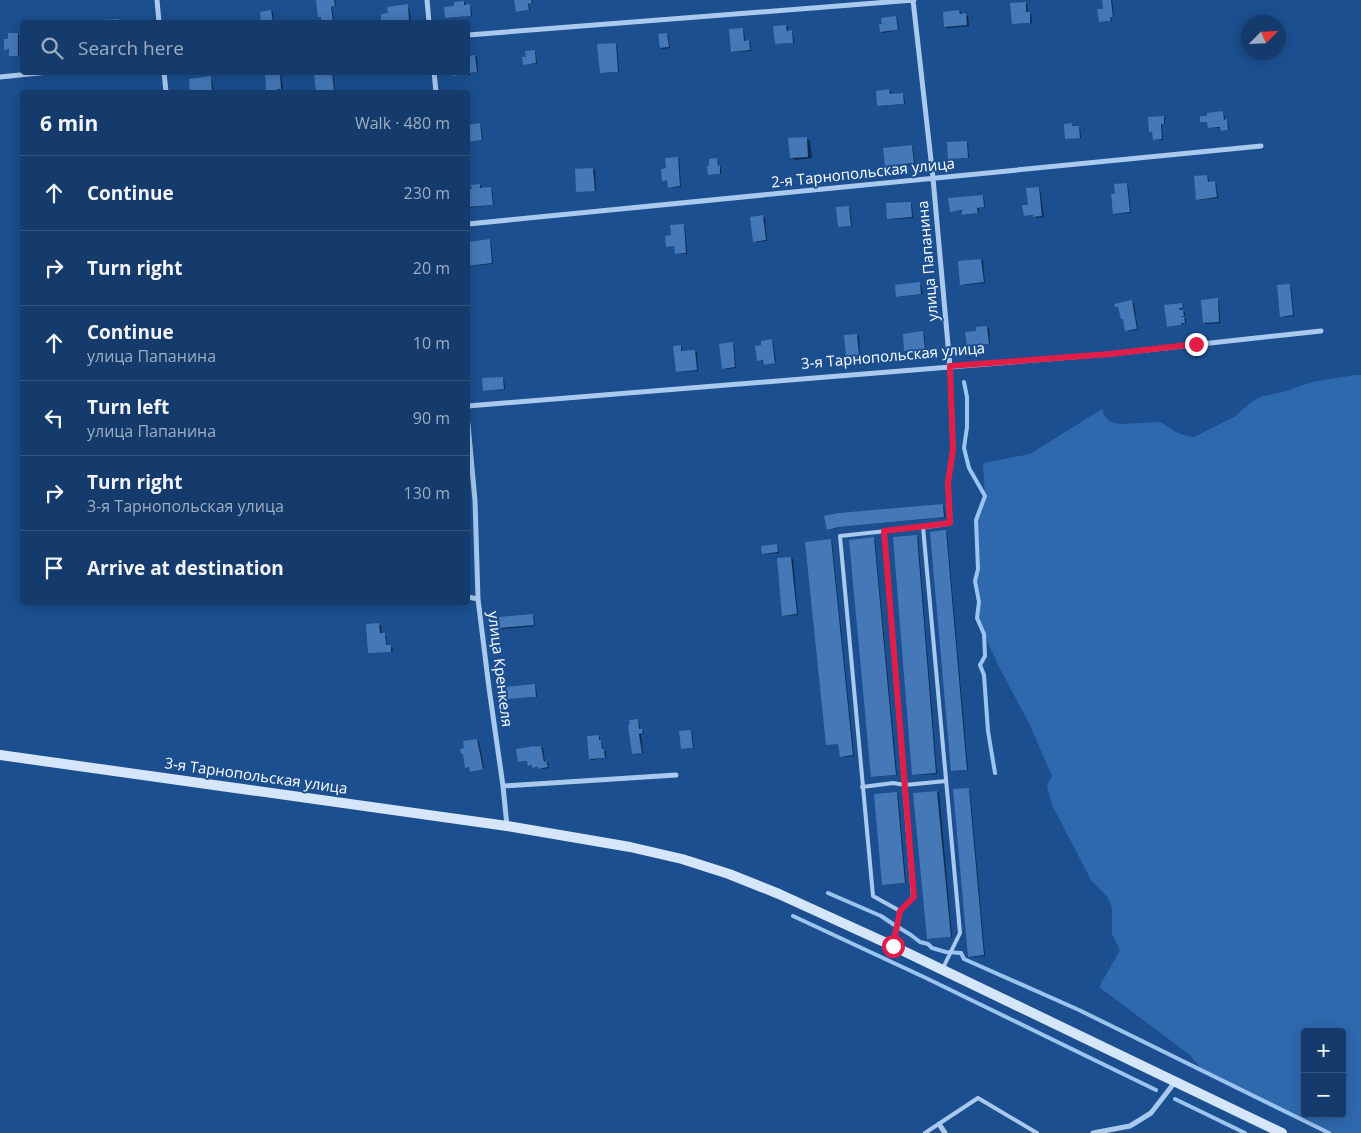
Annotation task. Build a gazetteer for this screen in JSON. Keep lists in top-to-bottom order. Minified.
{"streets":{"street":["2-я Тарнопольская улица","улица Папанина","3-я Тарнопольская улица","улица Кренкеля"]},"crossings":[["2-я Тарнопольская улица","улица Папанина"],["улица Папанина","3-я Тарнопольская улица"],["3-я Тарнопольская улица","улица Кренкеля"]],"north":"top right","page":{"search":"Search here","heading":["6 min","Walk · 480 m"],"list":[["Continue","230 m"],["Turn right","20 m"],["Continue","улица Папанина","10 m"],["Turn left","улица Папанина","90 m"],["Turn right","3-я Тарнопольская улица","130 m"],"Arrive at destination"],"map_buttons":["+","−"]}}
